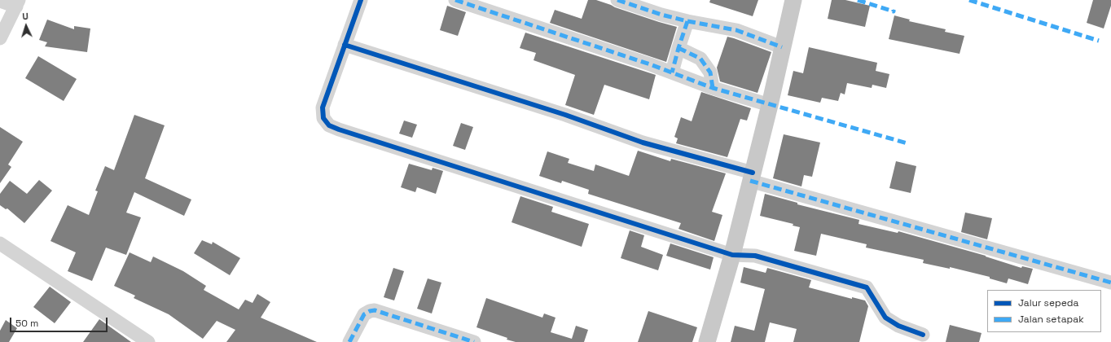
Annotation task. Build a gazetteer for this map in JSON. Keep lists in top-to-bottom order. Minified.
{"legend":["Jalur sepeda","Jalan setapak"],"scale_bar":"50 m","north":"top"}
